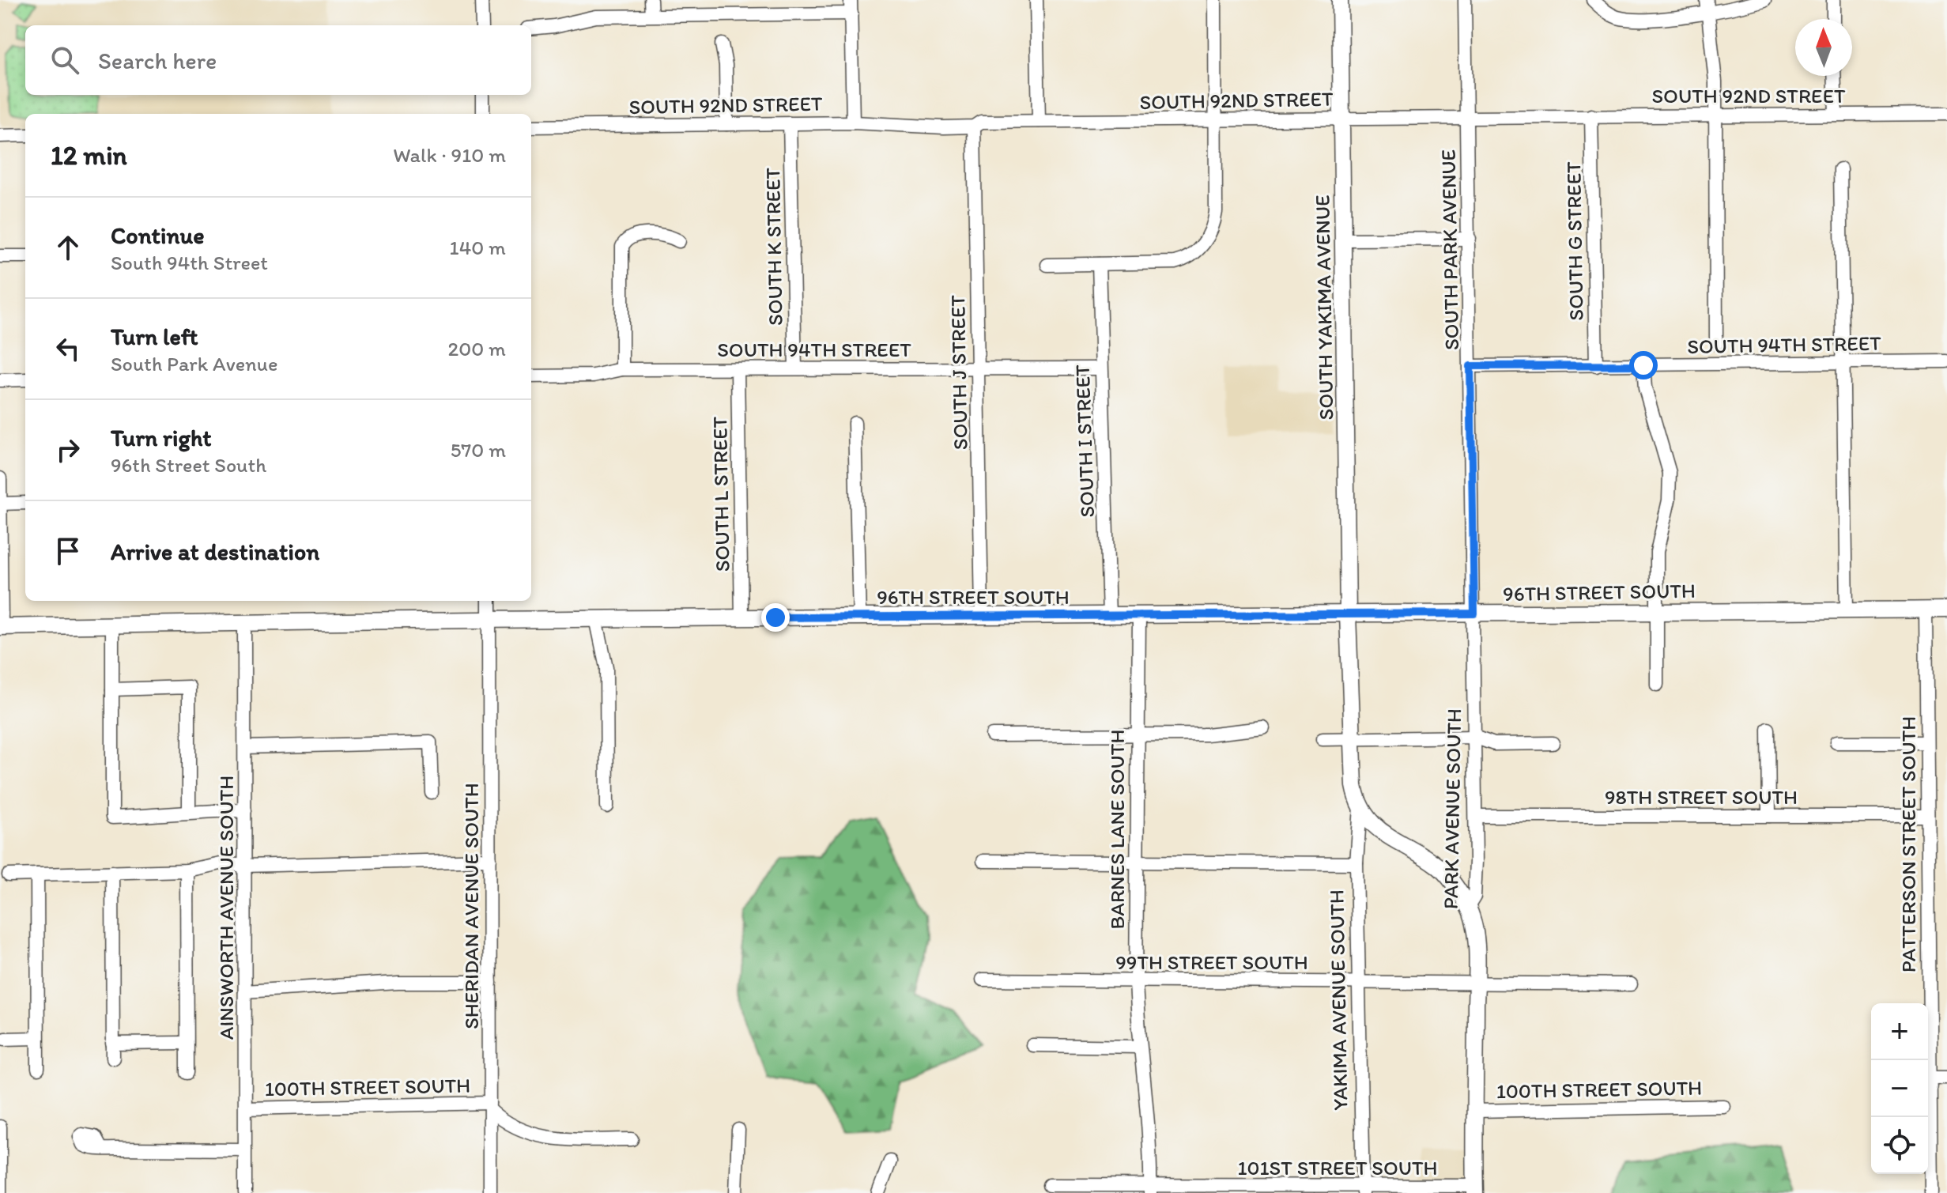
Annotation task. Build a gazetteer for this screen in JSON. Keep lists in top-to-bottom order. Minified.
{"streets":{"main road":["SOUTH YAKIMA AVENUE","96TH STREET SOUTH","PARK AVENUE SOUTH","YAKIMA AVENUE SOUTH"],"street":["SOUTH 92ND STREET","SOUTH G STREET","SOUTH K STREET","SOUTH PARK AVENUE","SOUTH 94TH STREET","SOUTH J STREET","SOUTH I STREET","SOUTH L STREET","98TH STREET SOUTH","BARNES LANE SOUTH","PATTERSON STREET SOUTH","SHERIDAN AVENUE SOUTH","AINSWORTH AVENUE SOUTH","99TH STREET SOUTH","100TH STREET SOUTH","101ST STREET SOUTH"]},"crossings":[["SOUTH 92ND STREET","SOUTH G STREET"],["SOUTH 92ND STREET","SOUTH K STREET"],["SOUTH 92ND STREET","SOUTH PARK AVENUE"],["SOUTH 92ND STREET","SOUTH YAKIMA AVENUE"],["SOUTH 92ND STREET","SOUTH J STREET"],["SOUTH G STREET","SOUTH 94TH STREET"],["SOUTH K STREET","SOUTH 94TH STREET"],["SOUTH PARK AVENUE","SOUTH 94TH STREET"],["SOUTH PARK AVENUE","96TH STREET SOUTH"],["SOUTH PARK AVENUE","PARK AVENUE SOUTH"],["SOUTH YAKIMA AVENUE","96TH STREET SOUTH"],["SOUTH YAKIMA AVENUE","YAKIMA AVENUE SOUTH"],["SOUTH 94TH STREET","SOUTH J STREET"],["SOUTH 94TH STREET","SOUTH I STREET"],["SOUTH 94TH STREET","SOUTH L STREET"],["SOUTH J STREET","96TH STREET SOUTH"],["SOUTH I STREET","96TH STREET SOUTH"],["SOUTH L STREET","96TH STREET SOUTH"],["96TH STREET SOUTH","PARK AVENUE SOUTH"],["96TH STREET SOUTH","BARNES LANE SOUTH"],["96TH STREET SOUTH","PATTERSON STREET SOUTH"],["96TH STREET SOUTH","SHERIDAN AVENUE SOUTH"],["96TH STREET SOUTH","AINSWORTH AVENUE SOUTH"],["96TH STREET SOUTH","YAKIMA AVENUE SOUTH"],["98TH STREET SOUTH","PARK AVENUE SOUTH"],["98TH STREET SOUTH","PATTERSON STREET SOUTH"],["PARK AVENUE SOUTH","99TH STREET SOUTH"],["PARK AVENUE SOUTH","YAKIMA AVENUE SOUTH"],["PARK AVENUE SOUTH","100TH STREET SOUTH"],["PARK AVENUE SOUTH","101ST STREET SOUTH"],["BARNES LANE SOUTH","99TH STREET SOUTH"],["BARNES LANE SOUTH","101ST STREET SOUTH"],["SHERIDAN AVENUE SOUTH","100TH STREET SOUTH"],["AINSWORTH AVENUE SOUTH","100TH STREET SOUTH"],["99TH STREET SOUTH","YAKIMA AVENUE SOUTH"],["YAKIMA AVENUE SOUTH","101ST STREET SOUTH"]],"north":"top","page":{"search":"Search here","heading":["12 min","Walk · 910 m"],"list":[["Continue","South 94th Street","140 m"],["Turn left","South Park Avenue","200 m"],["Turn right","96th Street South","570 m"],"Arrive at destination"],"map_buttons":["+","−"]}}
